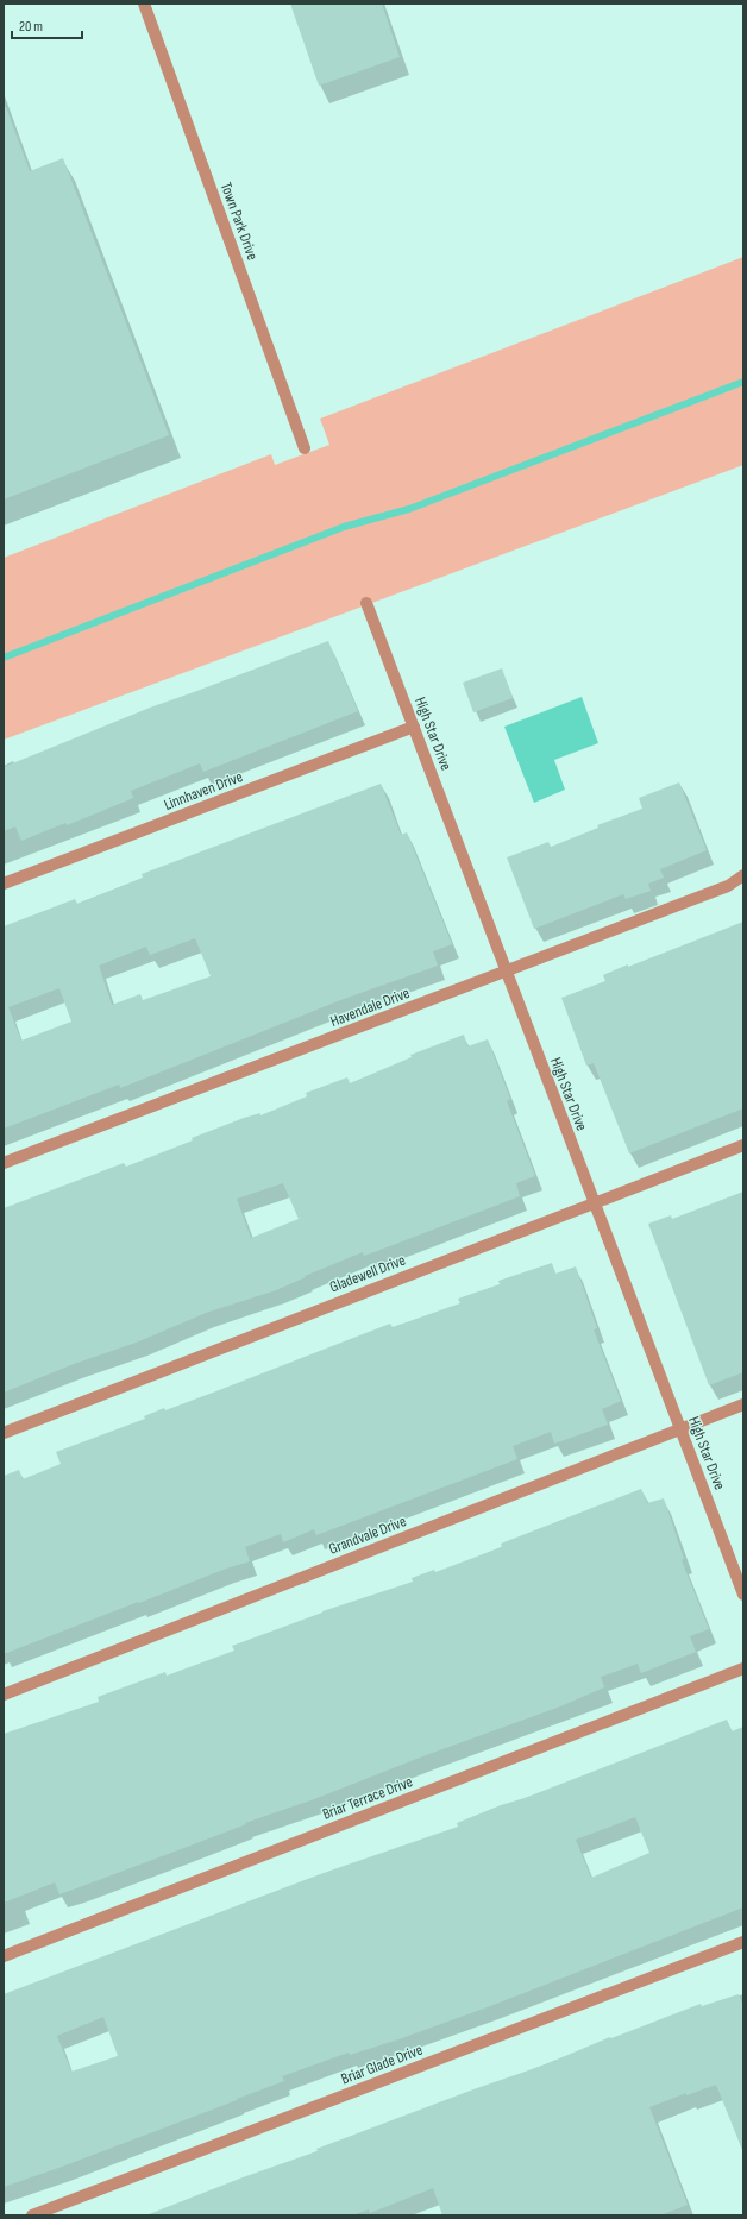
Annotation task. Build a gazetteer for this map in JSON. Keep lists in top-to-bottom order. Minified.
{"streets":{"street":["Town Park Drive","High Star Drive","Linnhaven Drive","Havendale Drive","Gladewell Drive","Grandvale Drive","Briar Terrace Drive","Briar Glade Drive"]},"crossings":[["High Star Drive","Linnhaven Drive"],["High Star Drive","Havendale Drive"],["High Star Drive","Gladewell Drive"],["High Star Drive","Grandvale Drive"]],"scale_bar":"20 m"}
